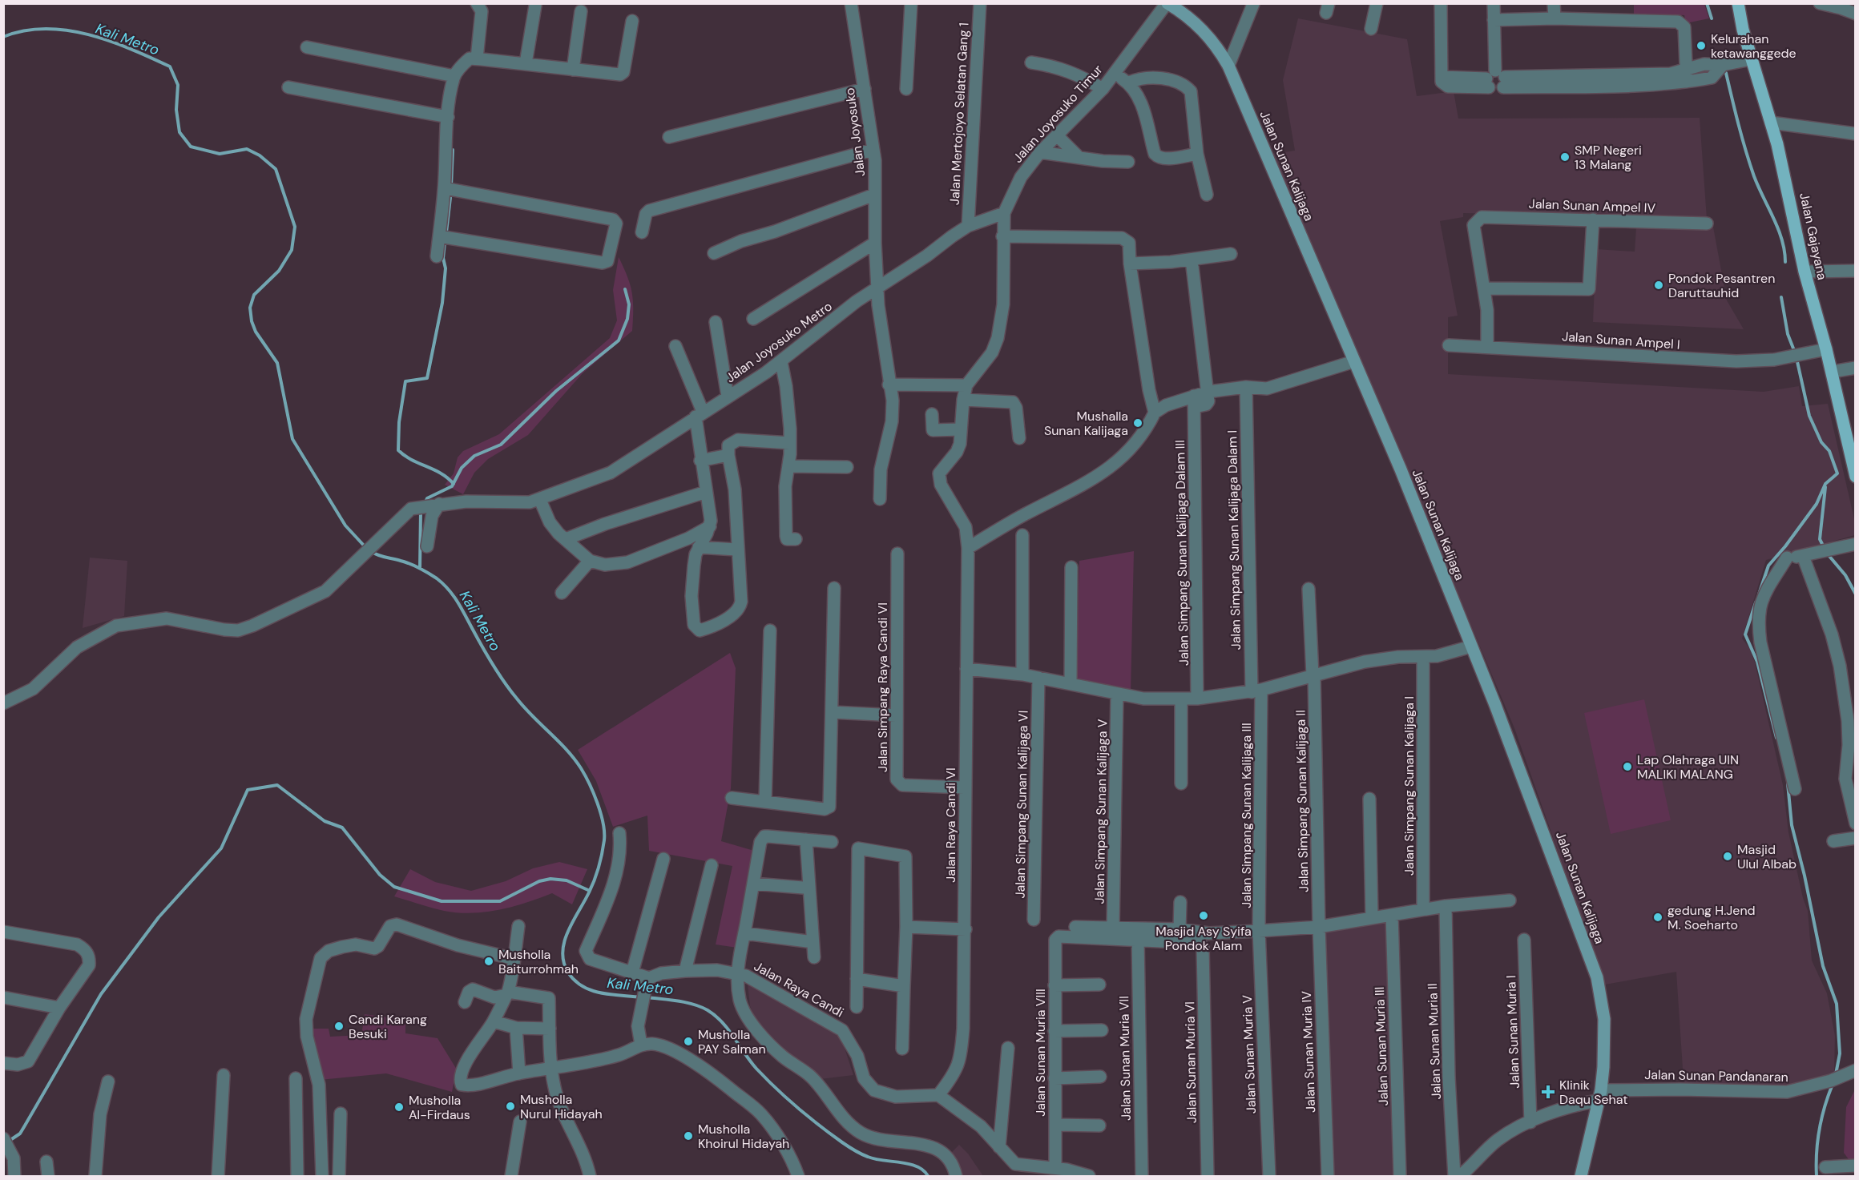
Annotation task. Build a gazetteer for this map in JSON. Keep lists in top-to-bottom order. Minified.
{"streets":{"main road":["Jalan Sunan Kalijaga","Jalan Gajayana"],"street":["Jalan Mertojoyo Selatan Gang 1","Jalan Joyosuko Timur","Jalan Joyosuko","Jalan Sunan Ampel IV","Jalan Sunan Ampel I","Jalan Joyosuko Metro","Jalan Simpang Sunan Kalijaga Dalam I","Jalan Simpang Sunan Kalijaga Dalam III","Jalan Simpang Raya Candi VI","Jalan Simpang Sunan Kalijaga I","Jalan Simpang Sunan Kalijaga II","Jalan Simpang Sunan Kalijaga VI","Jalan Simpang Sunan Kalijaga V","Jalan Simpang Sunan Kalijaga III","Jalan Raya Candi VI","Jalan Raya Candi","Jalan Sunan Muria I","Jalan Sunan Muria II","Jalan Sunan Muria III","Jalan Sunan Muria IV","Jalan Sunan Muria VIII","Jalan Sunan Muria V","Jalan Sunan Muria VII","Jalan Sunan Muria VI","Jalan Sunan Pandanaran"]},"crossings":[["Jalan Mertojoyo Selatan Gang 1","Jalan Joyosuko Metro"],["Jalan Joyosuko Timur","Jalan Sunan Kalijaga"],["Jalan Joyosuko Timur","Jalan Joyosuko Metro"],["Jalan Joyosuko Timur","Jalan Raya Candi VI"],["Jalan Joyosuko","Jalan Joyosuko Metro"],["Jalan Sunan Kalijaga","Jalan Sunan Pandanaran"],["Jalan Gajayana","Jalan Sunan Ampel I"],["Jalan Simpang Sunan Kalijaga Dalam I","Jalan Simpang Sunan Kalijaga III"],["Jalan Simpang Raya Candi VI","Jalan Raya Candi VI"],["Jalan Simpang Sunan Kalijaga II","Jalan Sunan Muria IV"],["Jalan Simpang Sunan Kalijaga III","Jalan Sunan Muria V"],["Jalan Raya Candi VI","Jalan Raya Candi"],["Jalan Sunan Muria I","Jalan Sunan Pandanaran"],["Jalan Sunan Muria VIII","Jalan Sunan Muria VII"],["Jalan Sunan Muria VIII","Jalan Sunan Muria VI"],["Jalan Sunan Muria VII","Jalan Sunan Muria VI"]],"water":["Kali Metro"],"places":{"other":["Kelurahan ketawanggede","SMP Negeri 13 Malang","Pondok Pesantren Daruttauhid","Mushalla Sunan Kalijaga","Lap Olahraga UIN MALIKI MALANG","Masjid Ulul Albab","Masjid Asy Syifa Pondok Alam","gedung H.Jend M. Soeharto","Musholla Baiturrohmah","Candi Karang Besuki","Musholla PAY Salman","Musholla Nurul Hidayah","Musholla Al-Firdaus","Musholla Khoirul Hidayah"],"health":["Klinik Daqu Sehat"]}}
